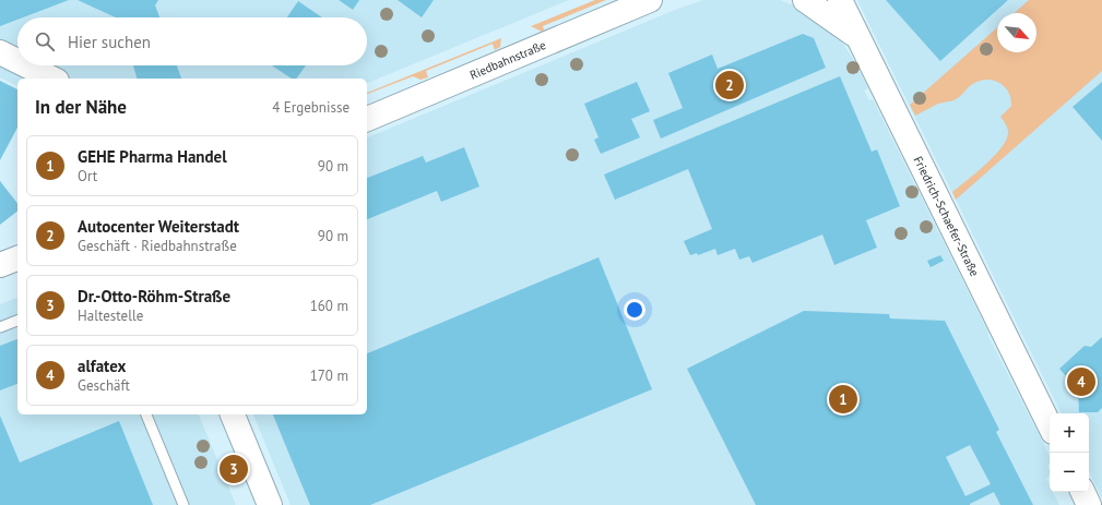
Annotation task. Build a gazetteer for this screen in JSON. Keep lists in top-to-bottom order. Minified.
{"streets":{"main road":["Riedbahnstraße","Friedrich-Schaefer-Straße"]},"north":"bottom right","page":{"search":"Hier suchen","pins":["2","4","1","3"],"heading":["In der Nähe","4 Ergebnisse"],"list":[{"mark":"1","name":"GEHE Pharma Handel","note":"Ort","value":"90 m"},{"mark":"2","name":"Autocenter Weiterstadt","note":"Geschäft · Riedbahnstraße","value":"90 m"},{"mark":"3","name":"Dr.-Otto-Röhm-Straße","note":"Haltestelle","value":"160 m"},{"mark":"4","name":"alfatex","note":"Geschäft","value":"170 m"}],"map_buttons":["+","−"]}}
